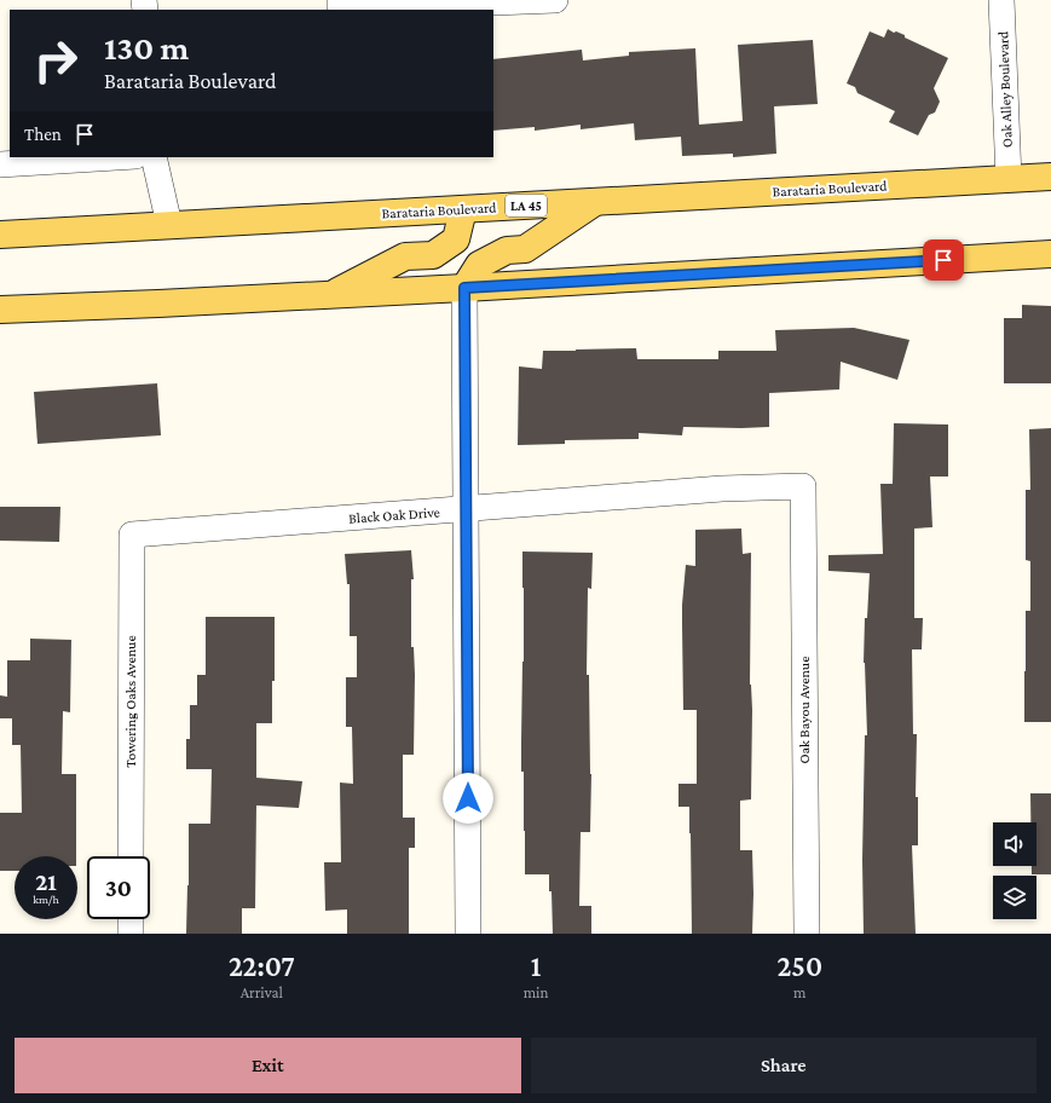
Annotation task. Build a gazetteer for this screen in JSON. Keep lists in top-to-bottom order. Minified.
{"streets":{"main road":["Barataria Boulevard","LA 45"],"street":["Oak Alley Boulevard","Black Oak Drive","Towering Oaks Avenue","Oak Bayou Avenue"]},"crossings":[["Oak Alley Boulevard","Barataria Boulevard"],["Black Oak Drive","Towering Oaks Avenue"],["Black Oak Drive","Oak Bayou Avenue"]],"page":{"turn":["130 m","Barataria Boulevard"],"then":"Then","speed":"21 km/h","limit":"30","eta":["22:07","Arrival","1","min","250","m"],"buttons":["Exit","Share"]}}
